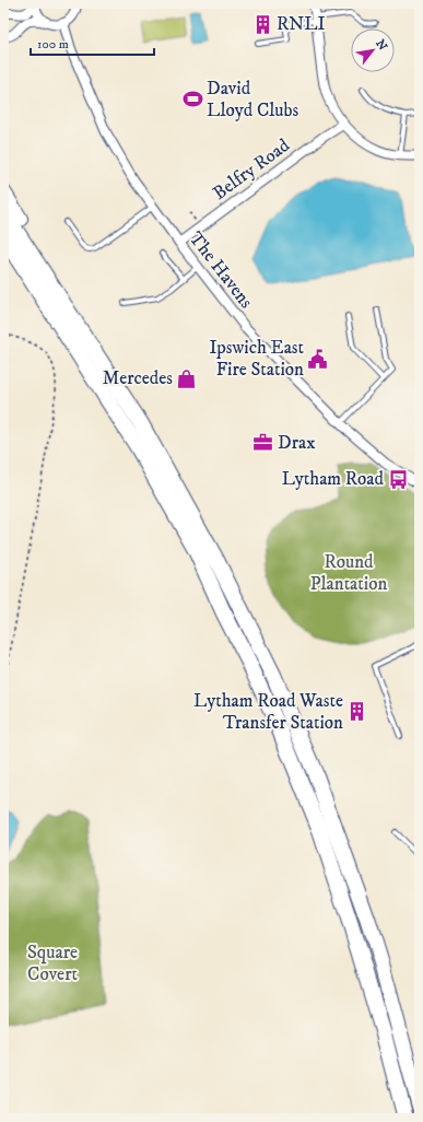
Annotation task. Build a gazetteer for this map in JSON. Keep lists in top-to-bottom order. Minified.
{"streets":{"street":["Belfry Road","The Havens"]},"crossings":[["Belfry Road","The Havens"]],"parks":["Round Plantation","Square Covert"],"places":{"building":["RNLI","Lytham Road Waste Transfer Station"],"sports":["David Lloyd Clubs"],"public building":["Ipswich East Fire Station"],"shop":["Mercedes"],"office":["Drax"],"bus stop":["Lytham Road"]},"scale_bar":"100 m","north":"top right"}
